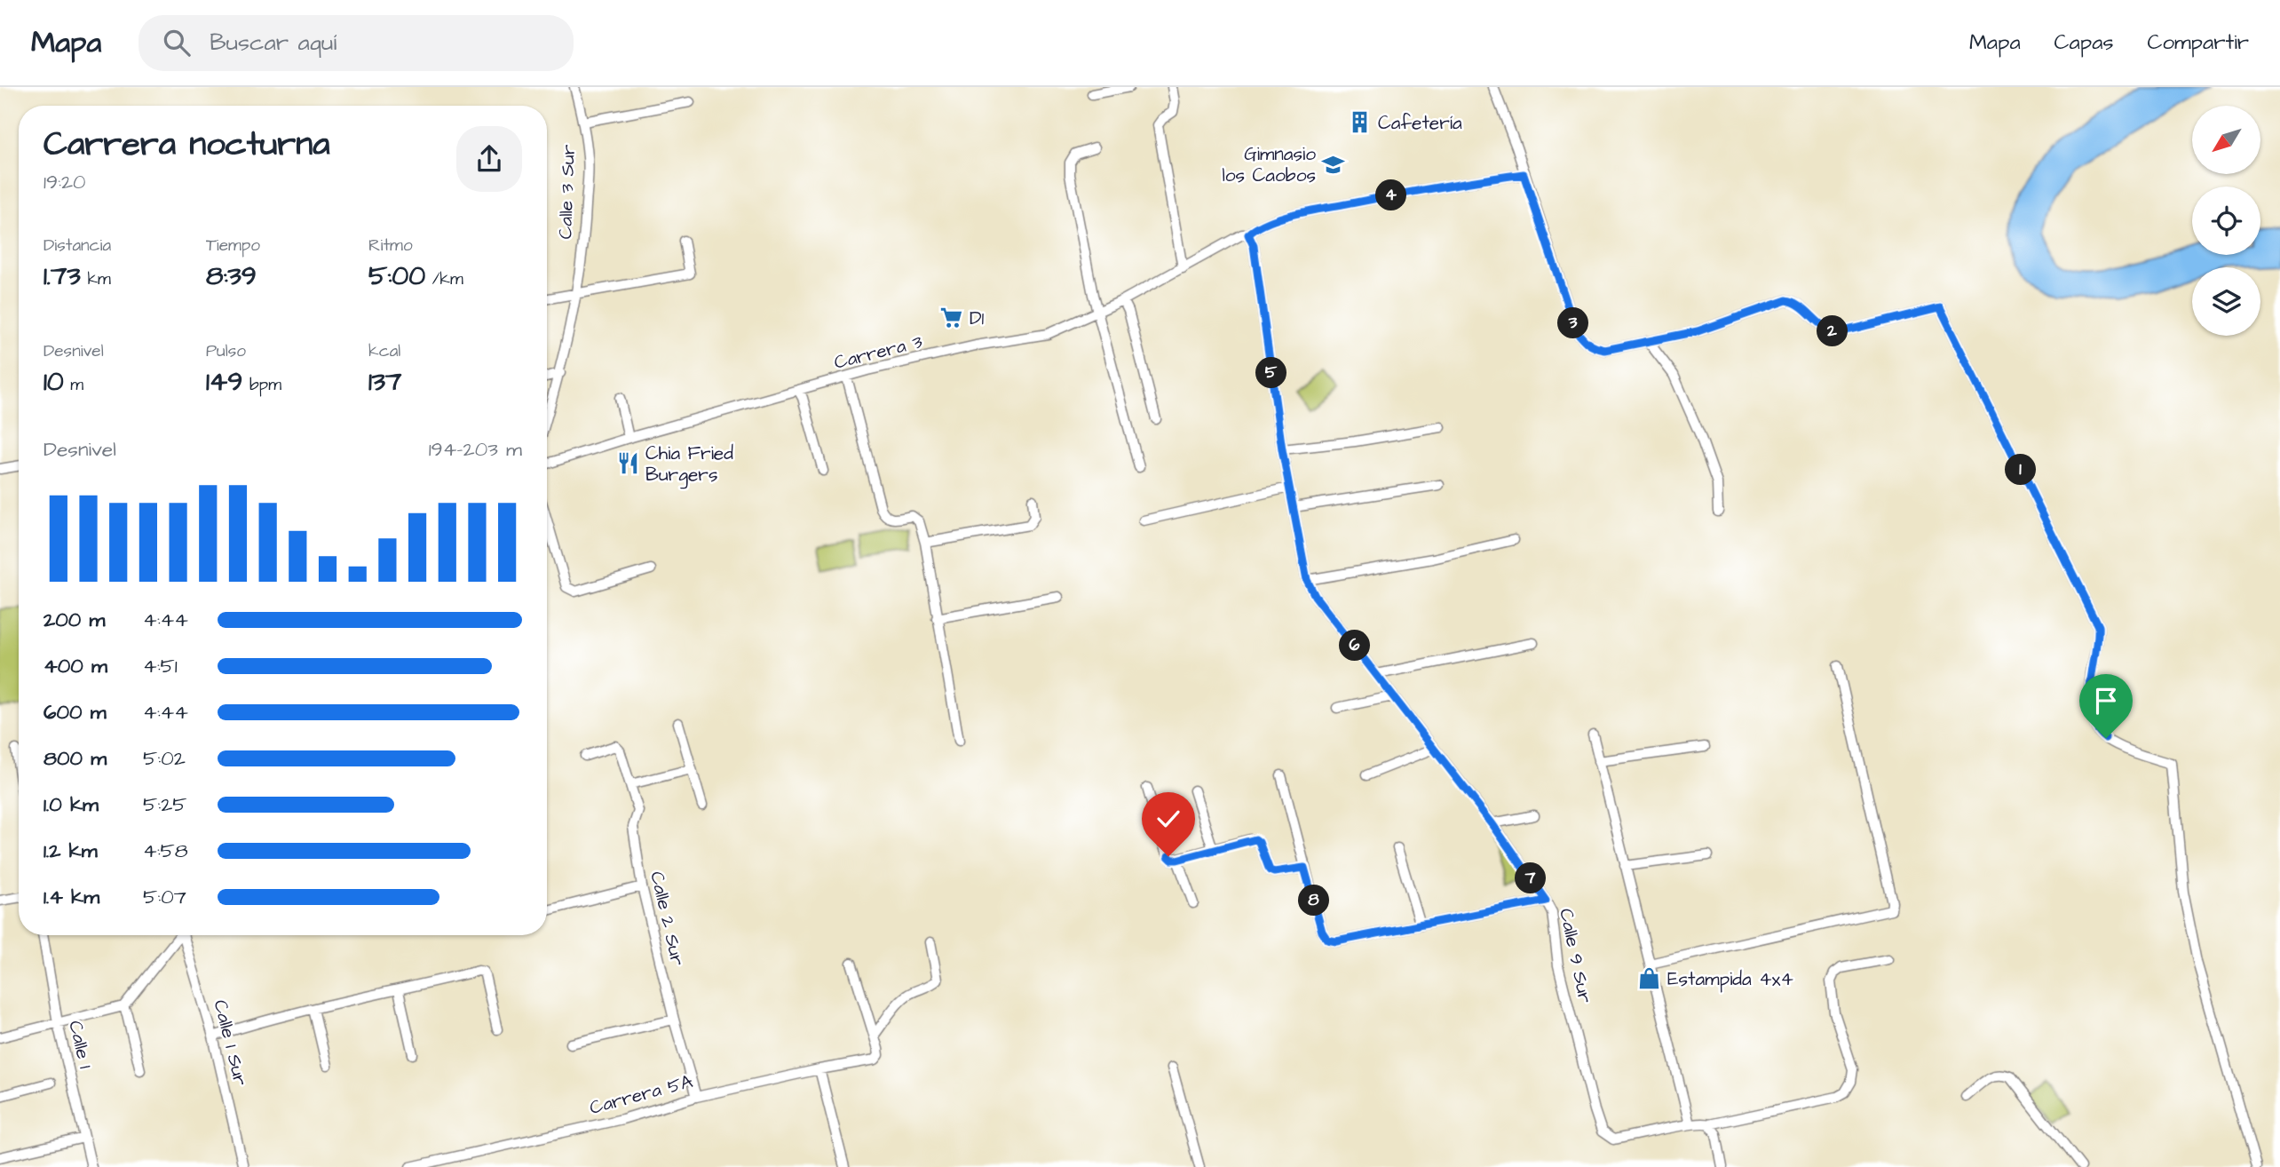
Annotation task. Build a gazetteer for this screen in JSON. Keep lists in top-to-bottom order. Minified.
{"streets":{"street":["Calle 3 Sur","Carrera 3","Calle 2 Sur","Calle 9 Sur","Calle 1 Sur","Calle 1","Carrera 5A"]},"crossings":[["Carrera 3","Calle 9 Sur"],["Calle 2 Sur","Carrera 5A"]],"places":{"building":["Cafetería"],"school or university":["Gimnasio los Caobos"],"supermarket":["D1"],"restaurant":["Chia Fried Burgers"],"shop":["Estampida 4x4"]},"north":"bottom left","page":{"header":"Mapa","search":"Buscar aquí","nav":["Mapa","Capas","Compartir"],"heading":["Carrera nocturna","19:20"],"pins":["4","3","2","5","1","6","7","8"],"stats":[["Distancia","1.73 km"],["Tiempo","8:39"],["Ritmo","5:00 /km"],["Desnivel","10 m"],["Pulso","149 bpm"],["kcal","137"]],"chart":["Desnivel","194–203 m"],"list":[{"name":"200 m","note":"4:44"},{"name":"400 m","note":"4:51"},{"name":"600 m","note":"4:44"},{"name":"800 m","note":"5:02"},{"name":"1.0 km","note":"5:25"},{"name":"1.2 km","note":"4:58"},{"name":"1.4 km","note":"5:07"}]}}
